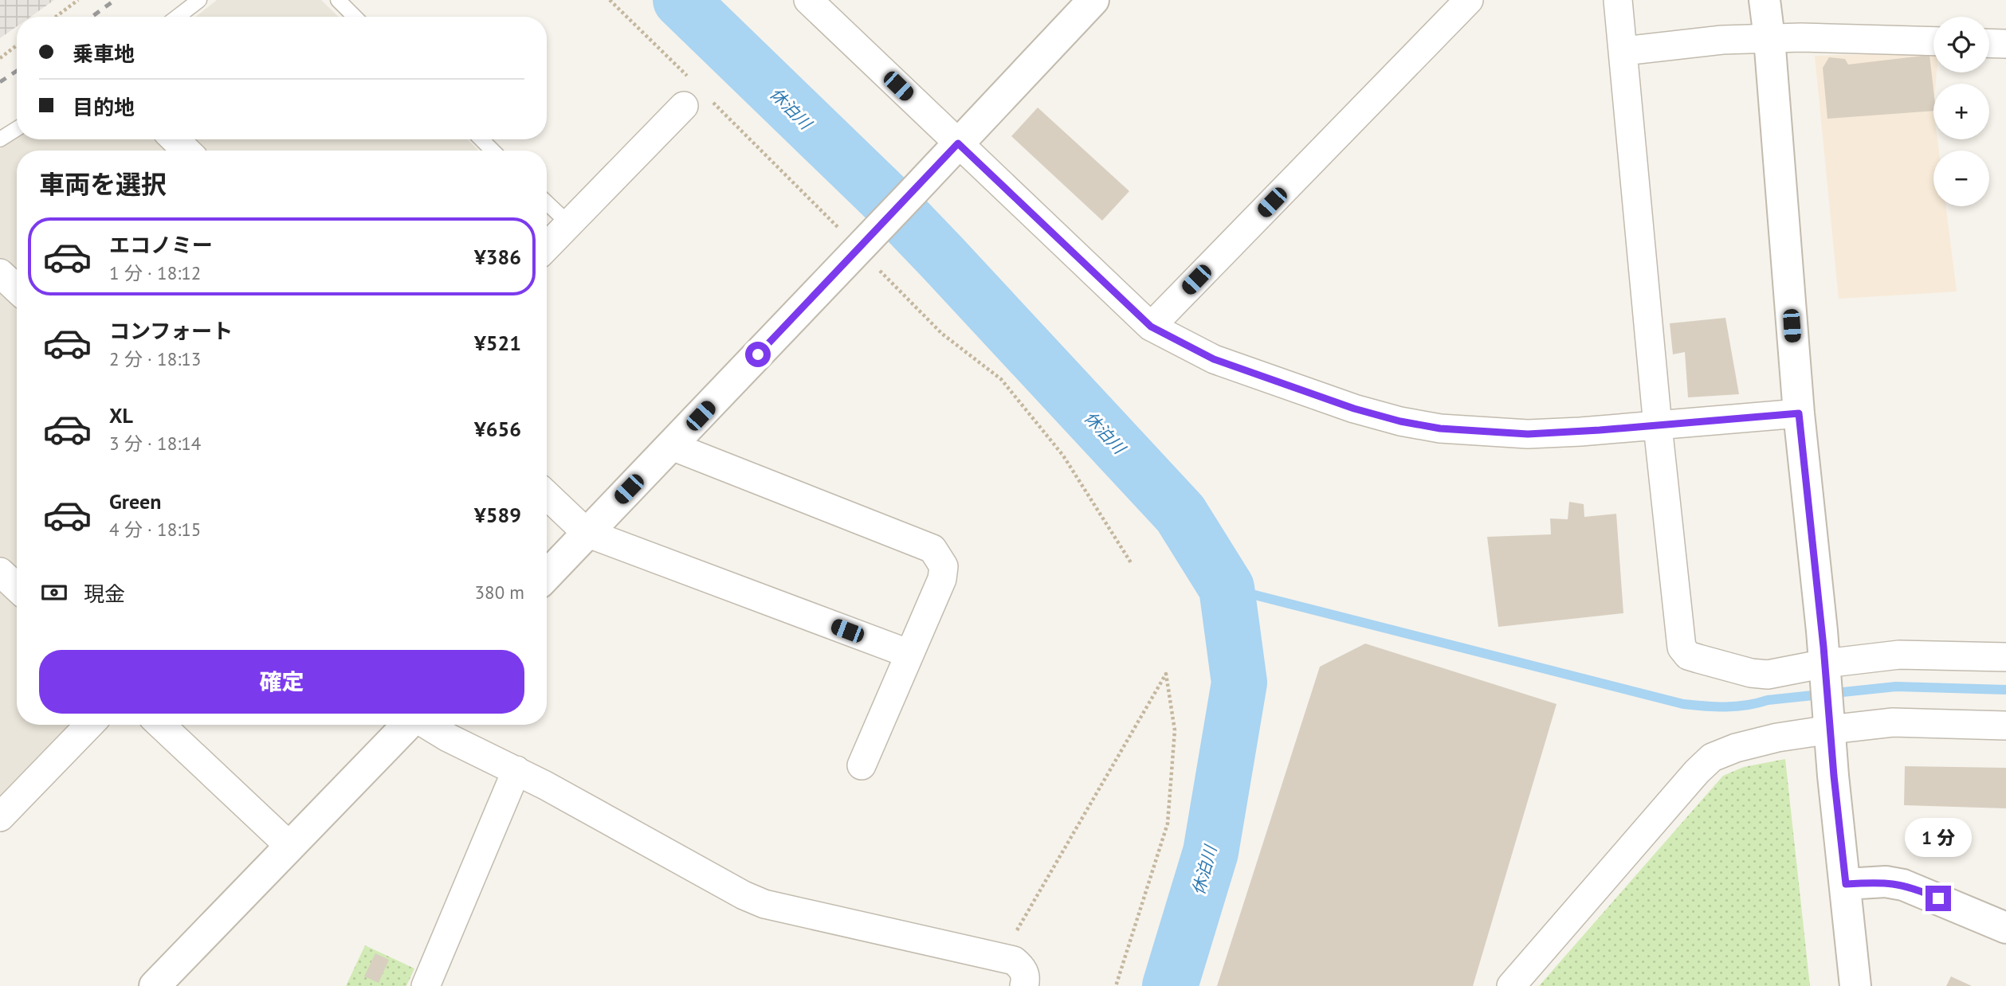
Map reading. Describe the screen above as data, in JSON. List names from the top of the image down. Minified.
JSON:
{"water":["休泊川"],"page":{"map_buttons":["+","−"],"banner":["乗車地","目的地"],"heading":"車両を選択","list":[{"name":"エコノミー","note":"1 分 · 18:12","value":"¥386"},{"name":"コンフォート","note":"2 分 · 18:13","value":"¥521"},{"name":"XL","note":"3 分 · 18:14","value":"¥656"},{"name":"Green","note":"4 分 · 18:15","value":"¥589"}],"pay":["現金","380 m"],"buttons":"確定","bubble":"1 分"}}
